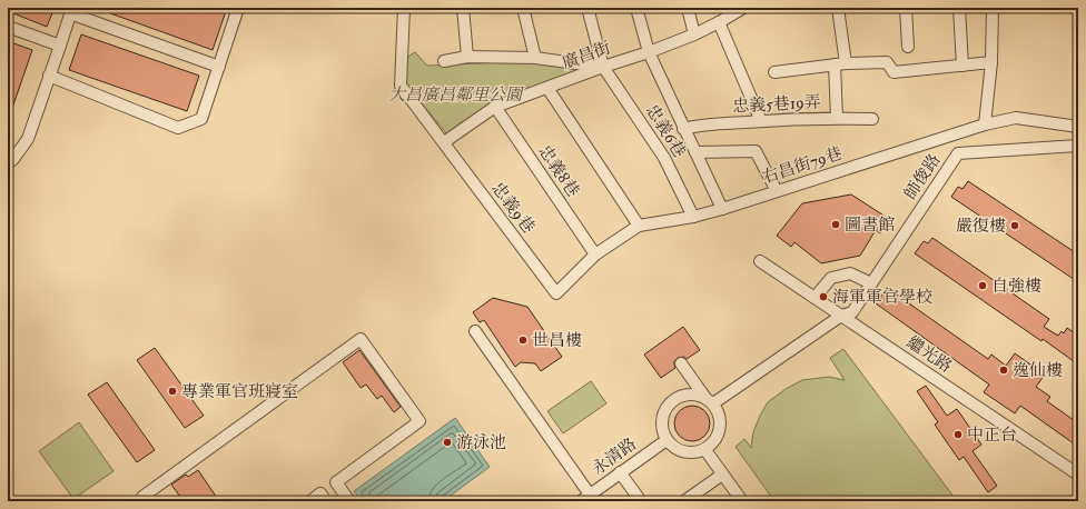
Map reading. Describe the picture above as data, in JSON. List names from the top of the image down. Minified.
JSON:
{"streets":{"street":["廣昌街","忠義5巷19弄","忠義6巷","右昌街79巷","忠義8巷","師俊路","忠義9巷","繼光路","永清路"]},"crossings":[["廣昌街","忠義6巷"],["廣昌街","忠義8巷"],["廣昌街","忠義9巷"],["忠義6巷","右昌街79巷"],["右昌街79巷","忠義8巷"],["右昌街79巷","忠義9巷"],["師俊路","繼光路"],["師俊路","永清路"]],"parks":["大昌廣昌鄰里公園"],"places":["圖書館","嚴復樓","自強樓","海軍軍官學校","世昌樓","逸仙樓","專業軍官班寢室","中正台","游泳池"]}
